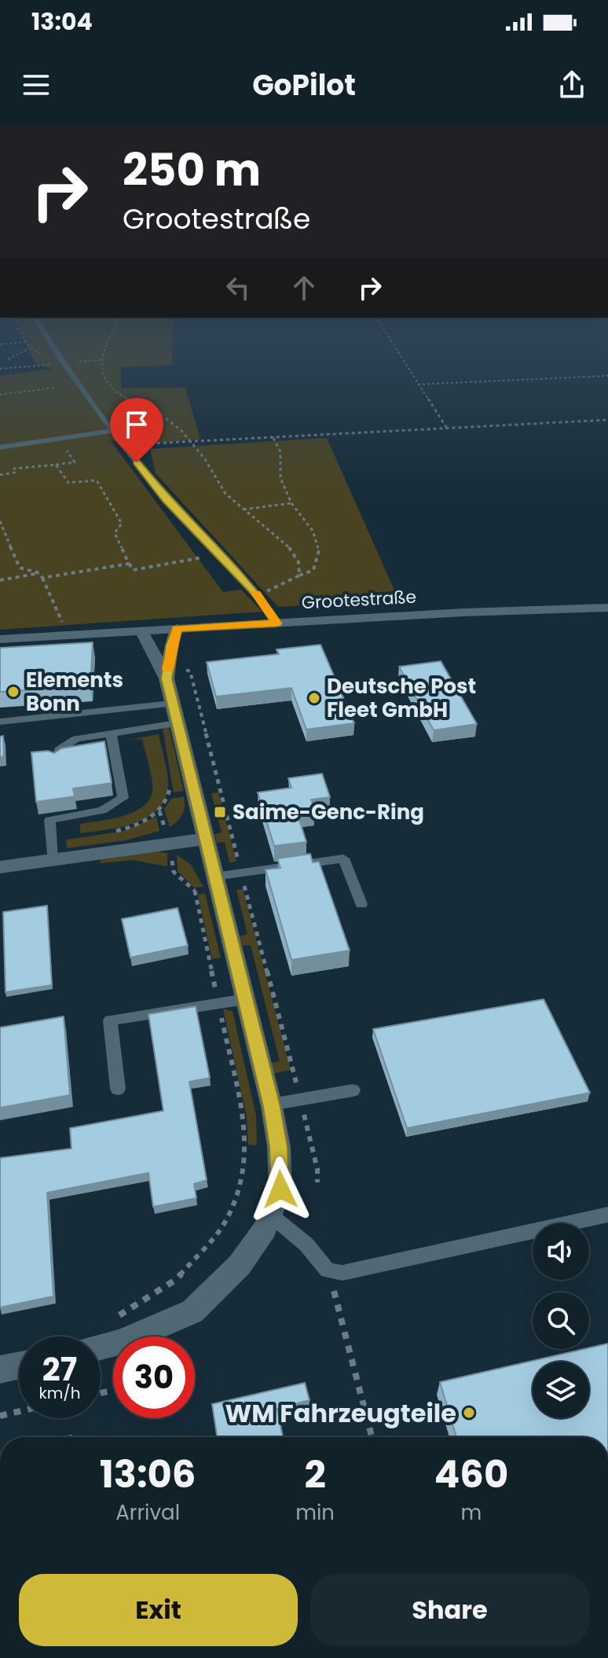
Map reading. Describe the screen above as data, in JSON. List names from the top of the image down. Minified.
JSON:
{"streets":{"street":["Grootestraße"]},"places":{"other":["Elements Bonn","Deutsche Post Fleet GmbH","WM Fahrzeugteile"],"transit":["Saime-Genc-Ring"]},"page":{"status":"13:04","header":"GoPilot","turn":["250 m","Grootestraße"],"speed":"27 km/h","limit":"30","eta":["13:06","Arrival","2","min","460","m"],"buttons":["Exit","Share"]}}
